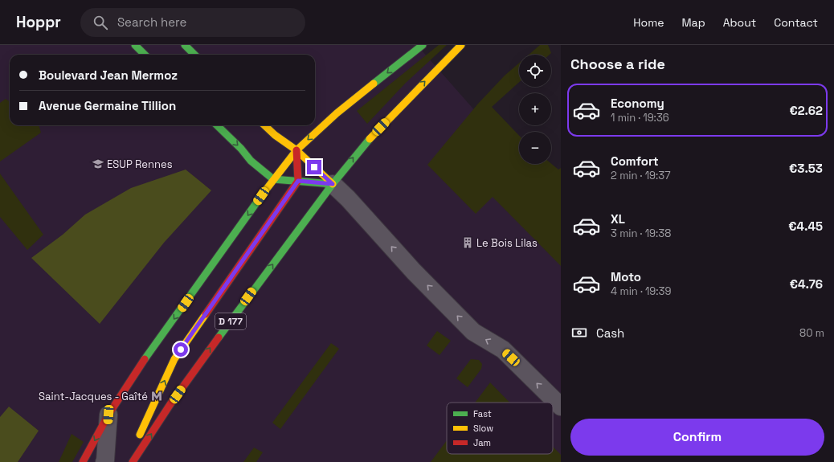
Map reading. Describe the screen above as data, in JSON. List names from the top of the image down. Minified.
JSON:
{"streets":{"main road":["D 177"]},"places":{"school or university":["ESUP Rennes"],"building":["Le Bois Lilas"],"metro station":["Saint-Jacques - Gaîté"]},"legend":["Fast","Slow","Jam"],"page":{"header":"Hoppr","search":"Search here","nav":["Home","Map","About","Contact"],"heading":"Choose a ride","map_buttons":["+","−"],"banner":["Boulevard Jean Mermoz","Avenue Germaine Tillion"],"list":[{"name":"Economy","note":"1 min · 19:36","value":"€2.62"},{"name":"Comfort","note":"2 min · 19:37","value":"€3.53"},{"name":"XL","note":"3 min · 19:38","value":"€4.45"},{"name":"Moto","note":"4 min · 19:39","value":"€4.76"}],"pay":["Cash","80 m"],"buttons":"Confirm"}}
